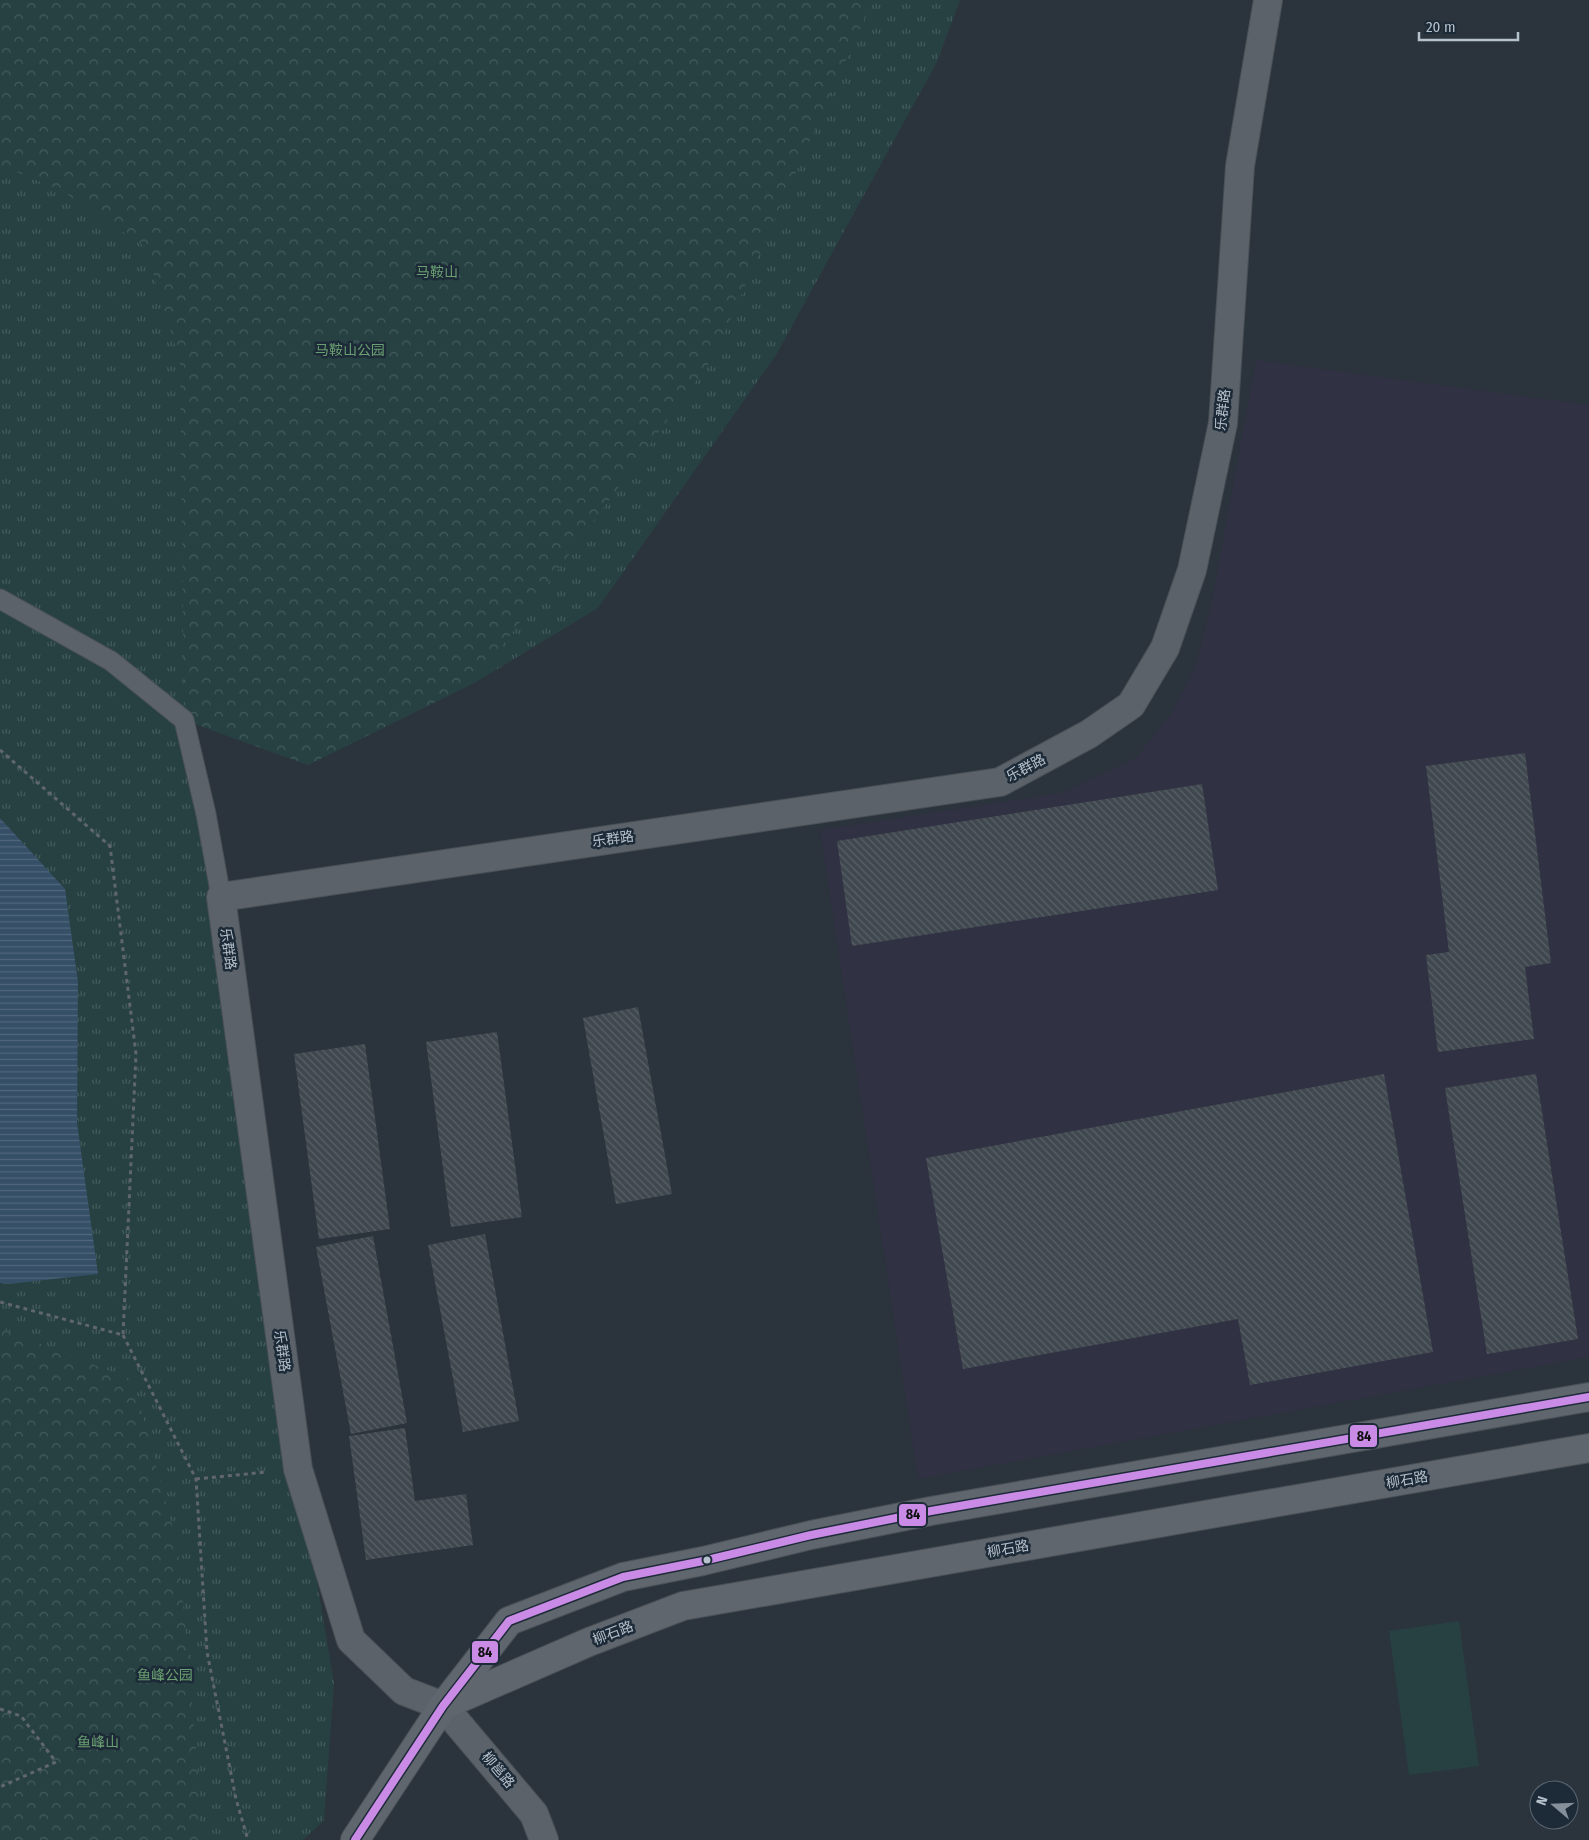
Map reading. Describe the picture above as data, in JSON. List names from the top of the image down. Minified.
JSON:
{"streets":{"main road":["柳石路"],"street":["乐群路","柳邕路"]},"crossings":[["乐群路","柳石路"],["乐群路","柳邕路"],["柳石路","柳邕路"]],"parks":["马鞍山","马鞍山公园","鱼峰公园","鱼峰山"],"lines":["transit line 84"],"scale_bar":"20 m","north":"left"}
